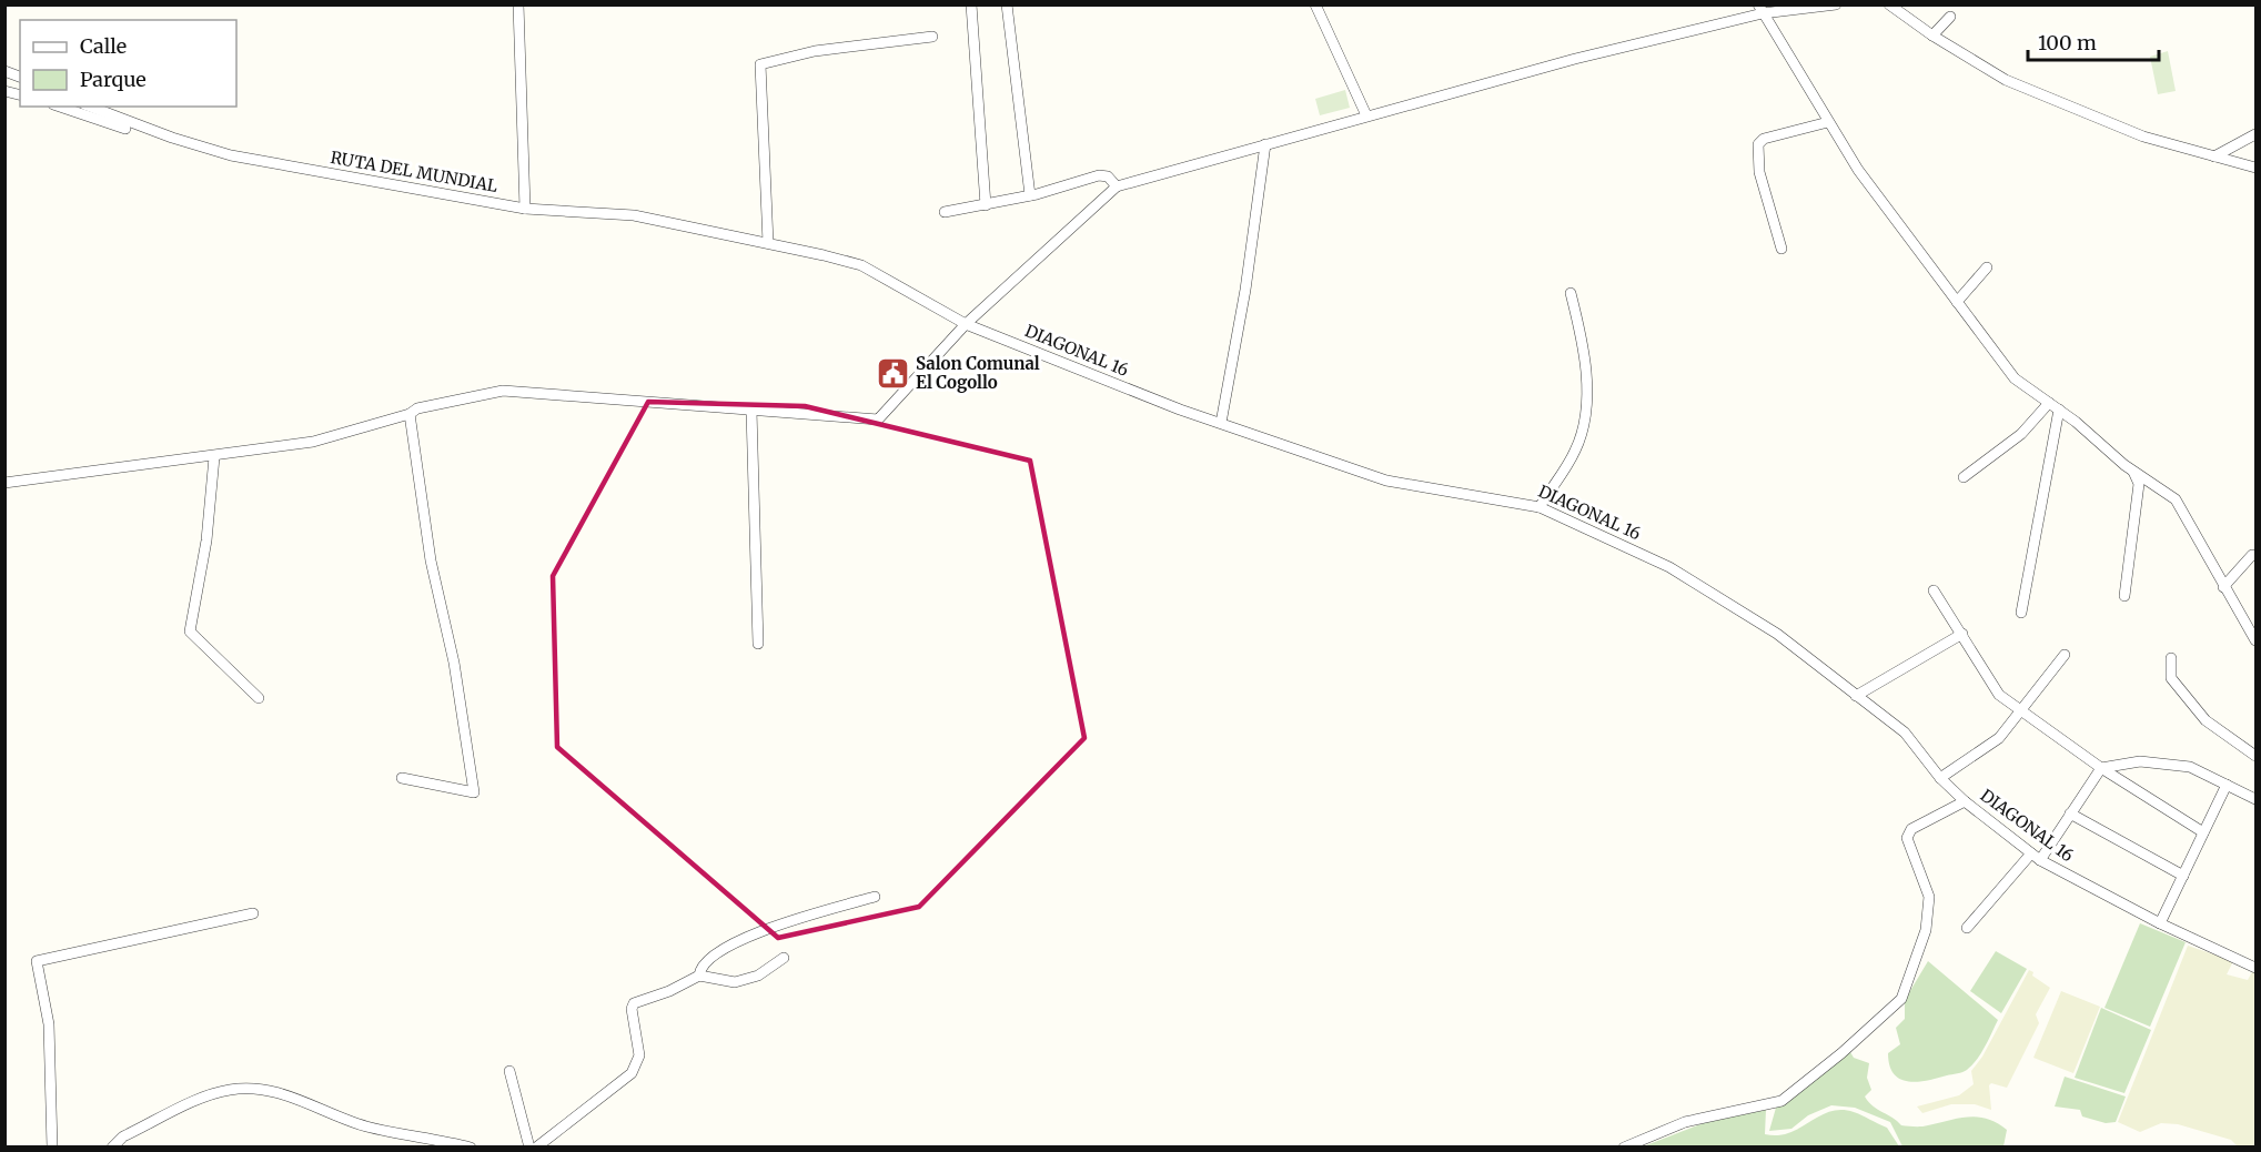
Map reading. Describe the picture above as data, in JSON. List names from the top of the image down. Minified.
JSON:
{"streets":{"street":["RUTA DEL MUNDIAL","DIAGONAL 16"]},"crossings":[["RUTA DEL MUNDIAL","DIAGONAL 16"]],"places":{"public building":["Salon Comunal El Cogollo"]},"legend":["Calle","Parque"],"scale_bar":"100 m"}
